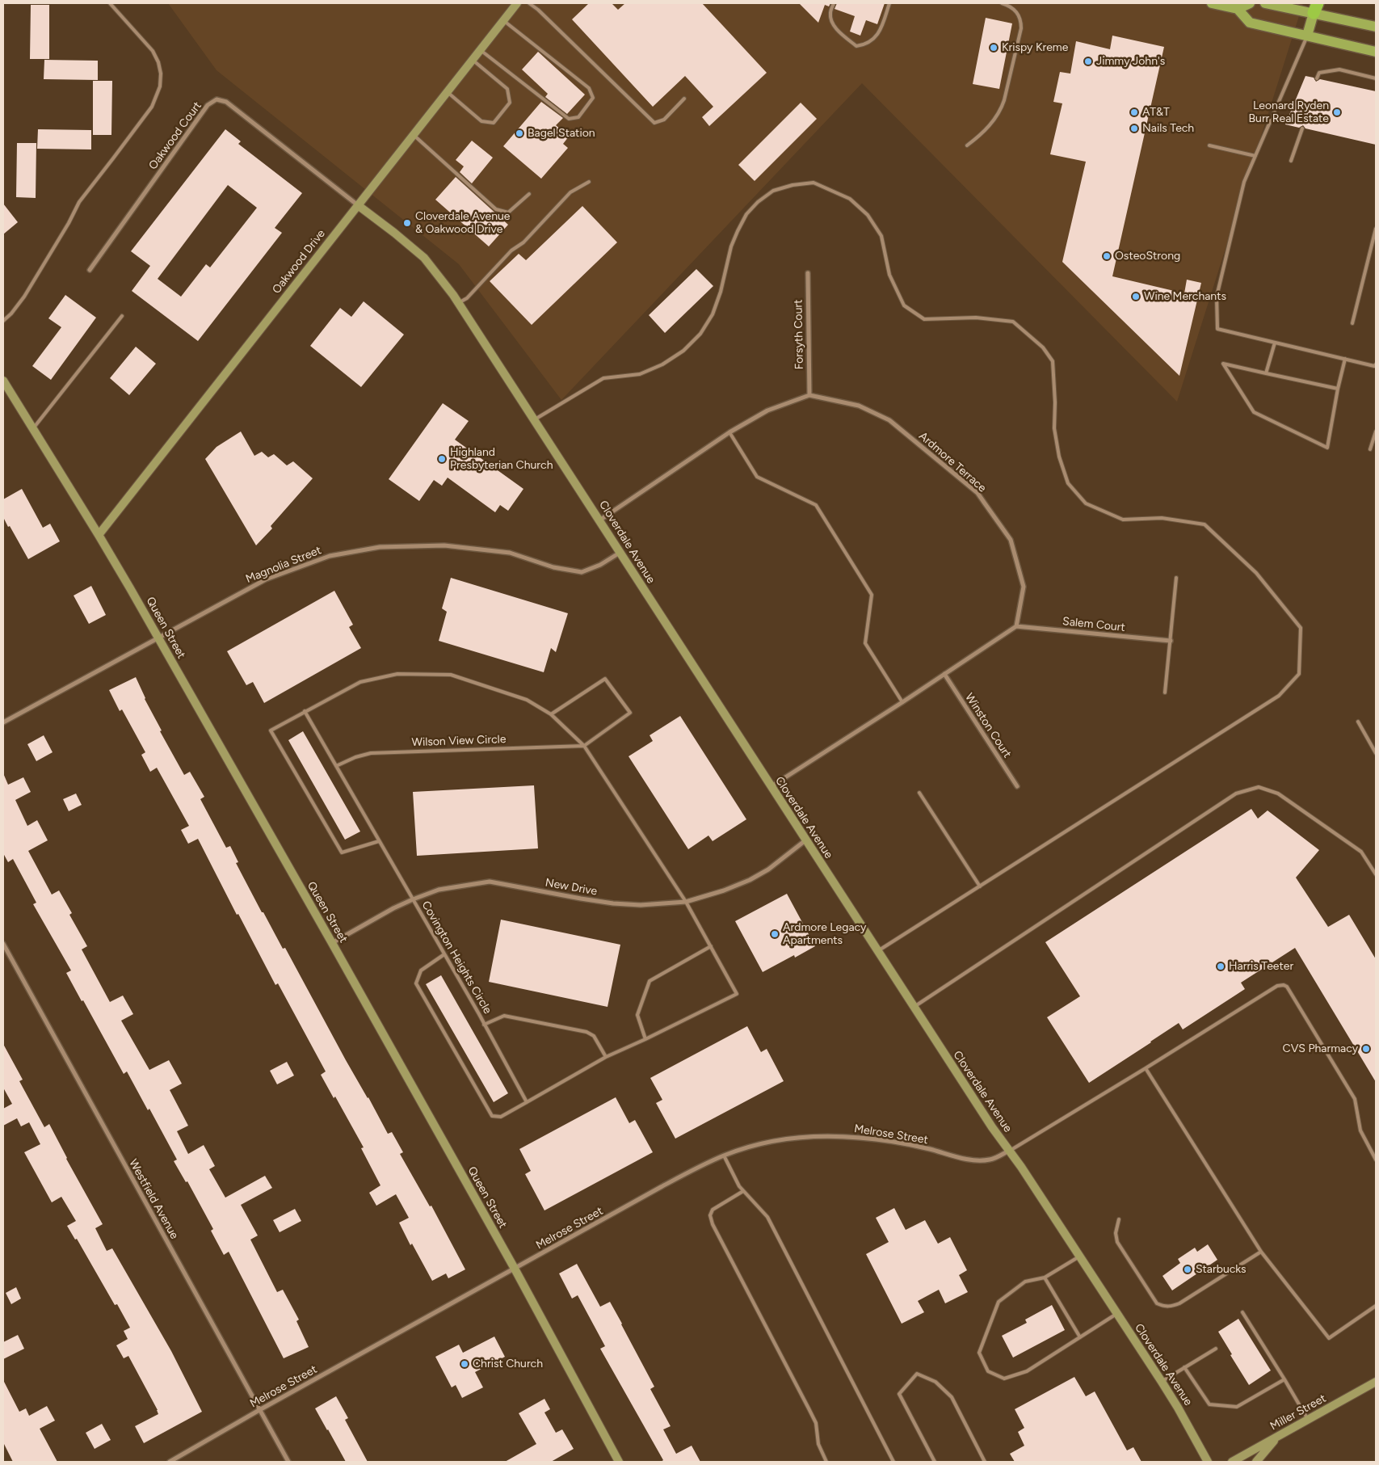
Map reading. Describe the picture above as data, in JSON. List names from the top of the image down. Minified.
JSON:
{"streets":{"street":["Oakwood Court","Oakwood Drive","Forsyth Court","Ardmore Terrace","Cloverdale Avenue","Magnolia Street","Salem Court","Queen Street","Winston Court","New Drive","Melrose Street","Westfield Avenue","Miller Street"],"lane":["Wilson View Circle","Covington Heights Circle"]},"crossings":[["Oakwood Court","Oakwood Drive"],["Oakwood Court","Cloverdale Avenue"],["Oakwood Drive","Cloverdale Avenue"],["Oakwood Drive","Queen Street"],["Forsyth Court","Ardmore Terrace"],["Ardmore Terrace","Salem Court"],["Cloverdale Avenue","Magnolia Street"],["Cloverdale Avenue","New Drive"],["Cloverdale Avenue","Melrose Street"],["Magnolia Street","Queen Street"],["Queen Street","New Drive"],["Queen Street","Melrose Street"],["New Drive","Covington Heights Circle"],["Melrose Street","Westfield Avenue"]],"places":["Krispy Kreme","Jimmy John's","AT&T","Leonard Ryden Burr Real Estate","Nails Tech","Bagel Station","Cloverdale Avenue & Oakwood Drive","OsteoStrong","Wine Merchants","Highland Presbyterian Church","Ardmore Legacy Apartments","Harris Teeter","CVS Pharmacy","Starbucks","Christ Church"]}
